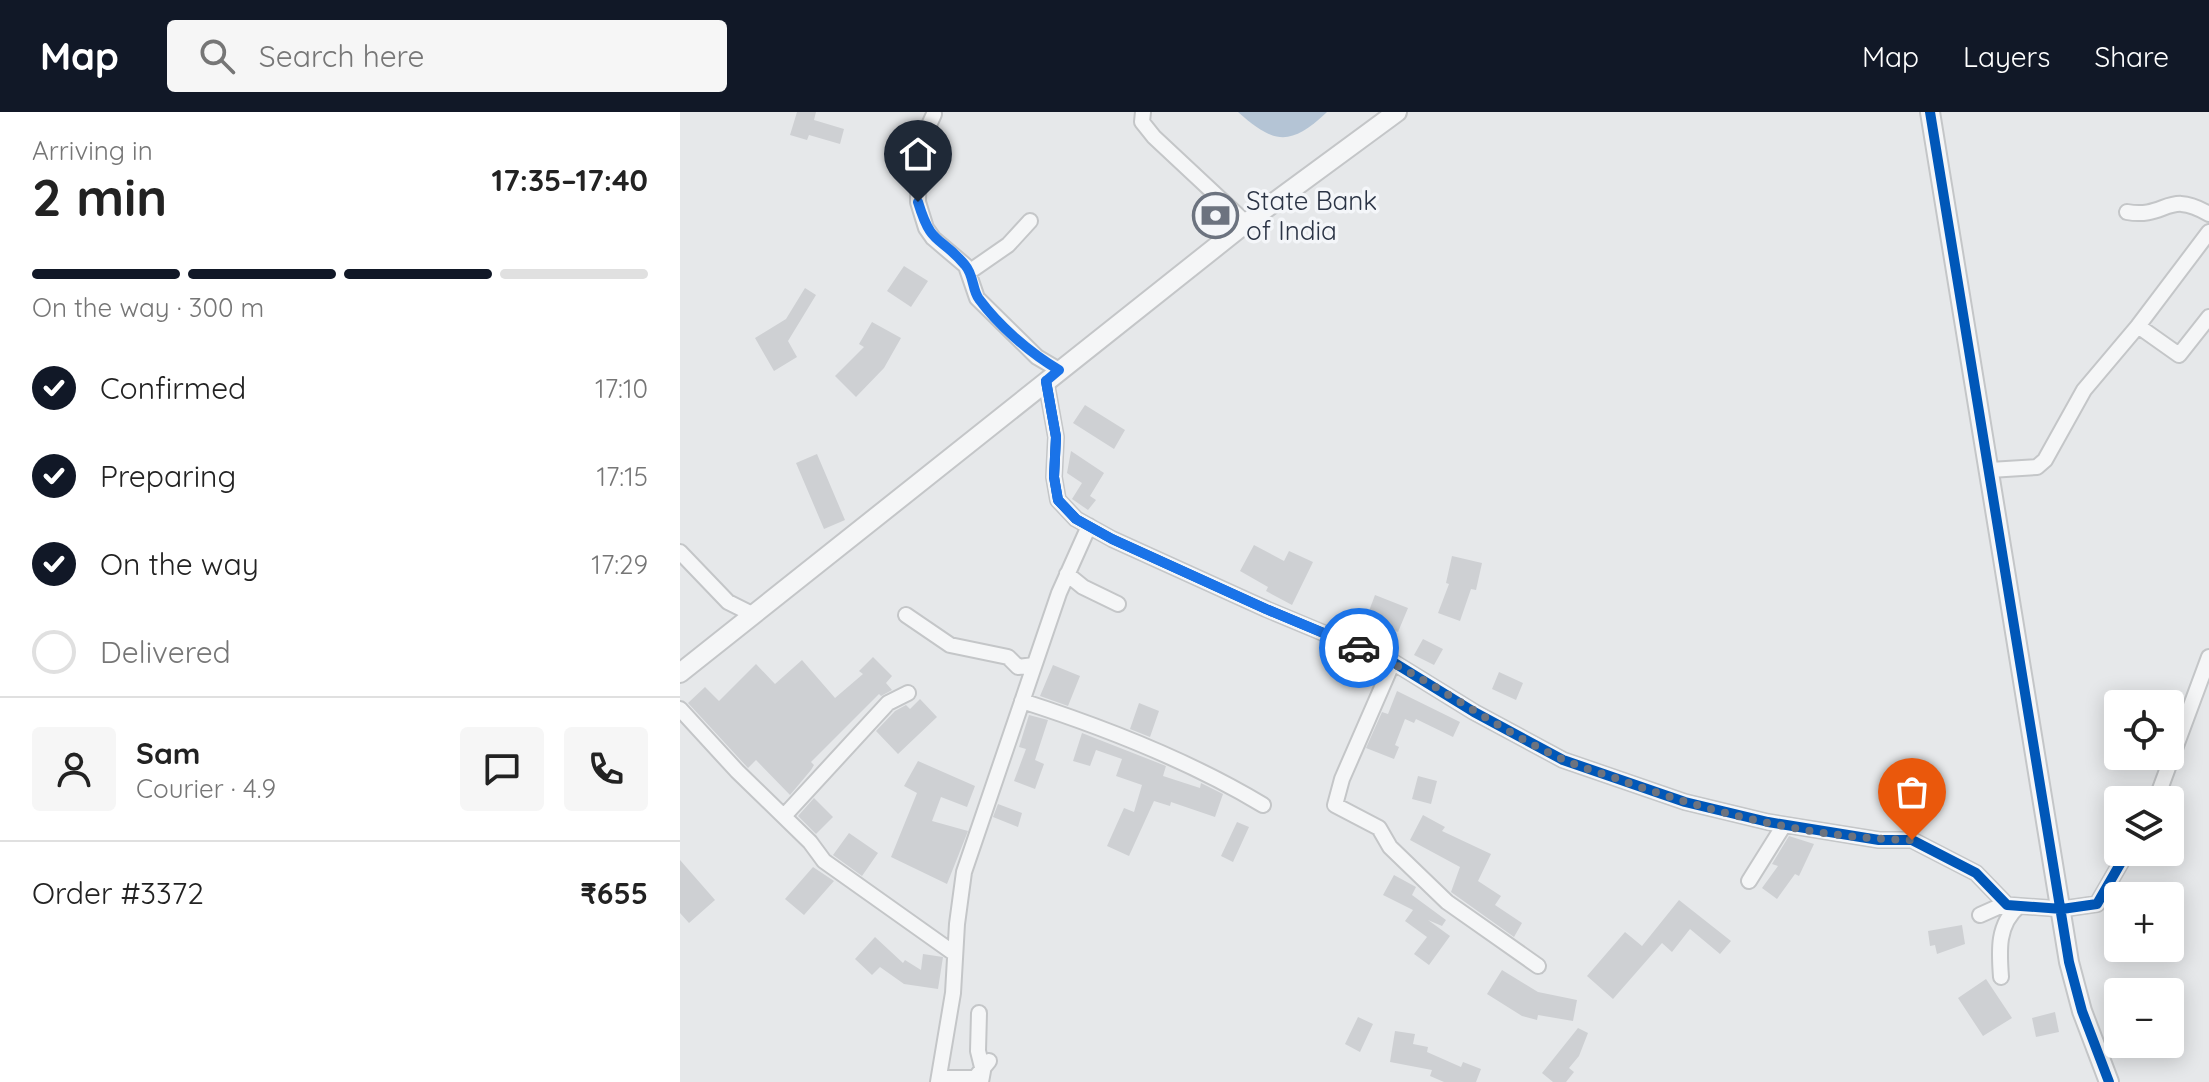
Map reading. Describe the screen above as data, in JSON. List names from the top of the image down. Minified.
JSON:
{"places":{"bank":["State Bank of India"]},"page":{"header":"Map","search":"Search here","nav":["Map","Layers","Share"],"heading":["2 min","Arriving in","17:35–17:40"],"panel":["Sam","Courier · 4.9","Order #3372","₹655"],"bar":"On the way · 300 m","list":[["Confirmed","17:10"],["Preparing","17:15"],["On the way","17:29"],"Delivered"],"map_buttons":["+","−"]}}
